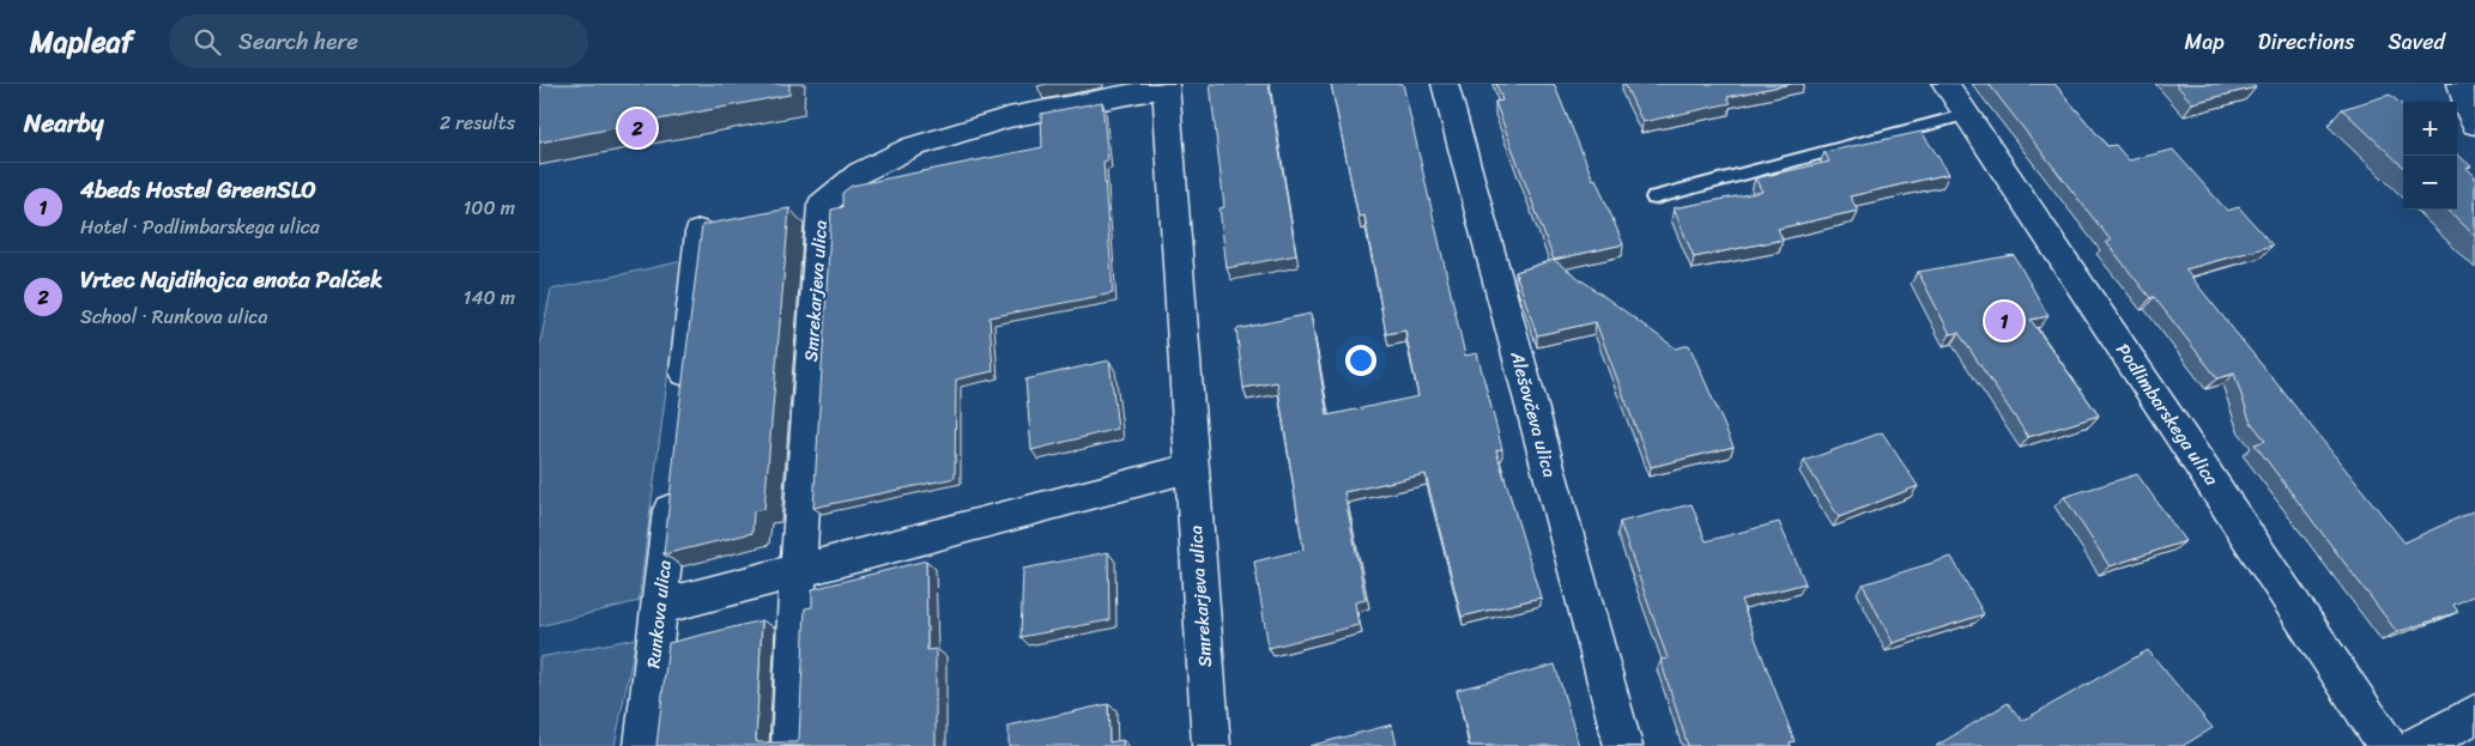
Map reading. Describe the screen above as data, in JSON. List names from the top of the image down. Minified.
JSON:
{"streets":{"street":["Smrekarjeva ulica","Alešovčeva ulica","Podlimbarskega ulica","Runkova ulica"]},"page":{"header":"Mapleaf","search":"Search here","nav":["Map","Directions","Saved"],"heading":["Nearby","2 results"],"map_buttons":["+","−"],"pins":["2","1"],"list":[{"mark":"1","name":"4beds Hostel GreenSLO","note":"Hotel · Podlimbarskega ulica","value":"100 m"},{"mark":"2","name":"Vrtec Najdihojca enota Palček","note":"School · Runkova ulica","value":"140 m"}]}}
